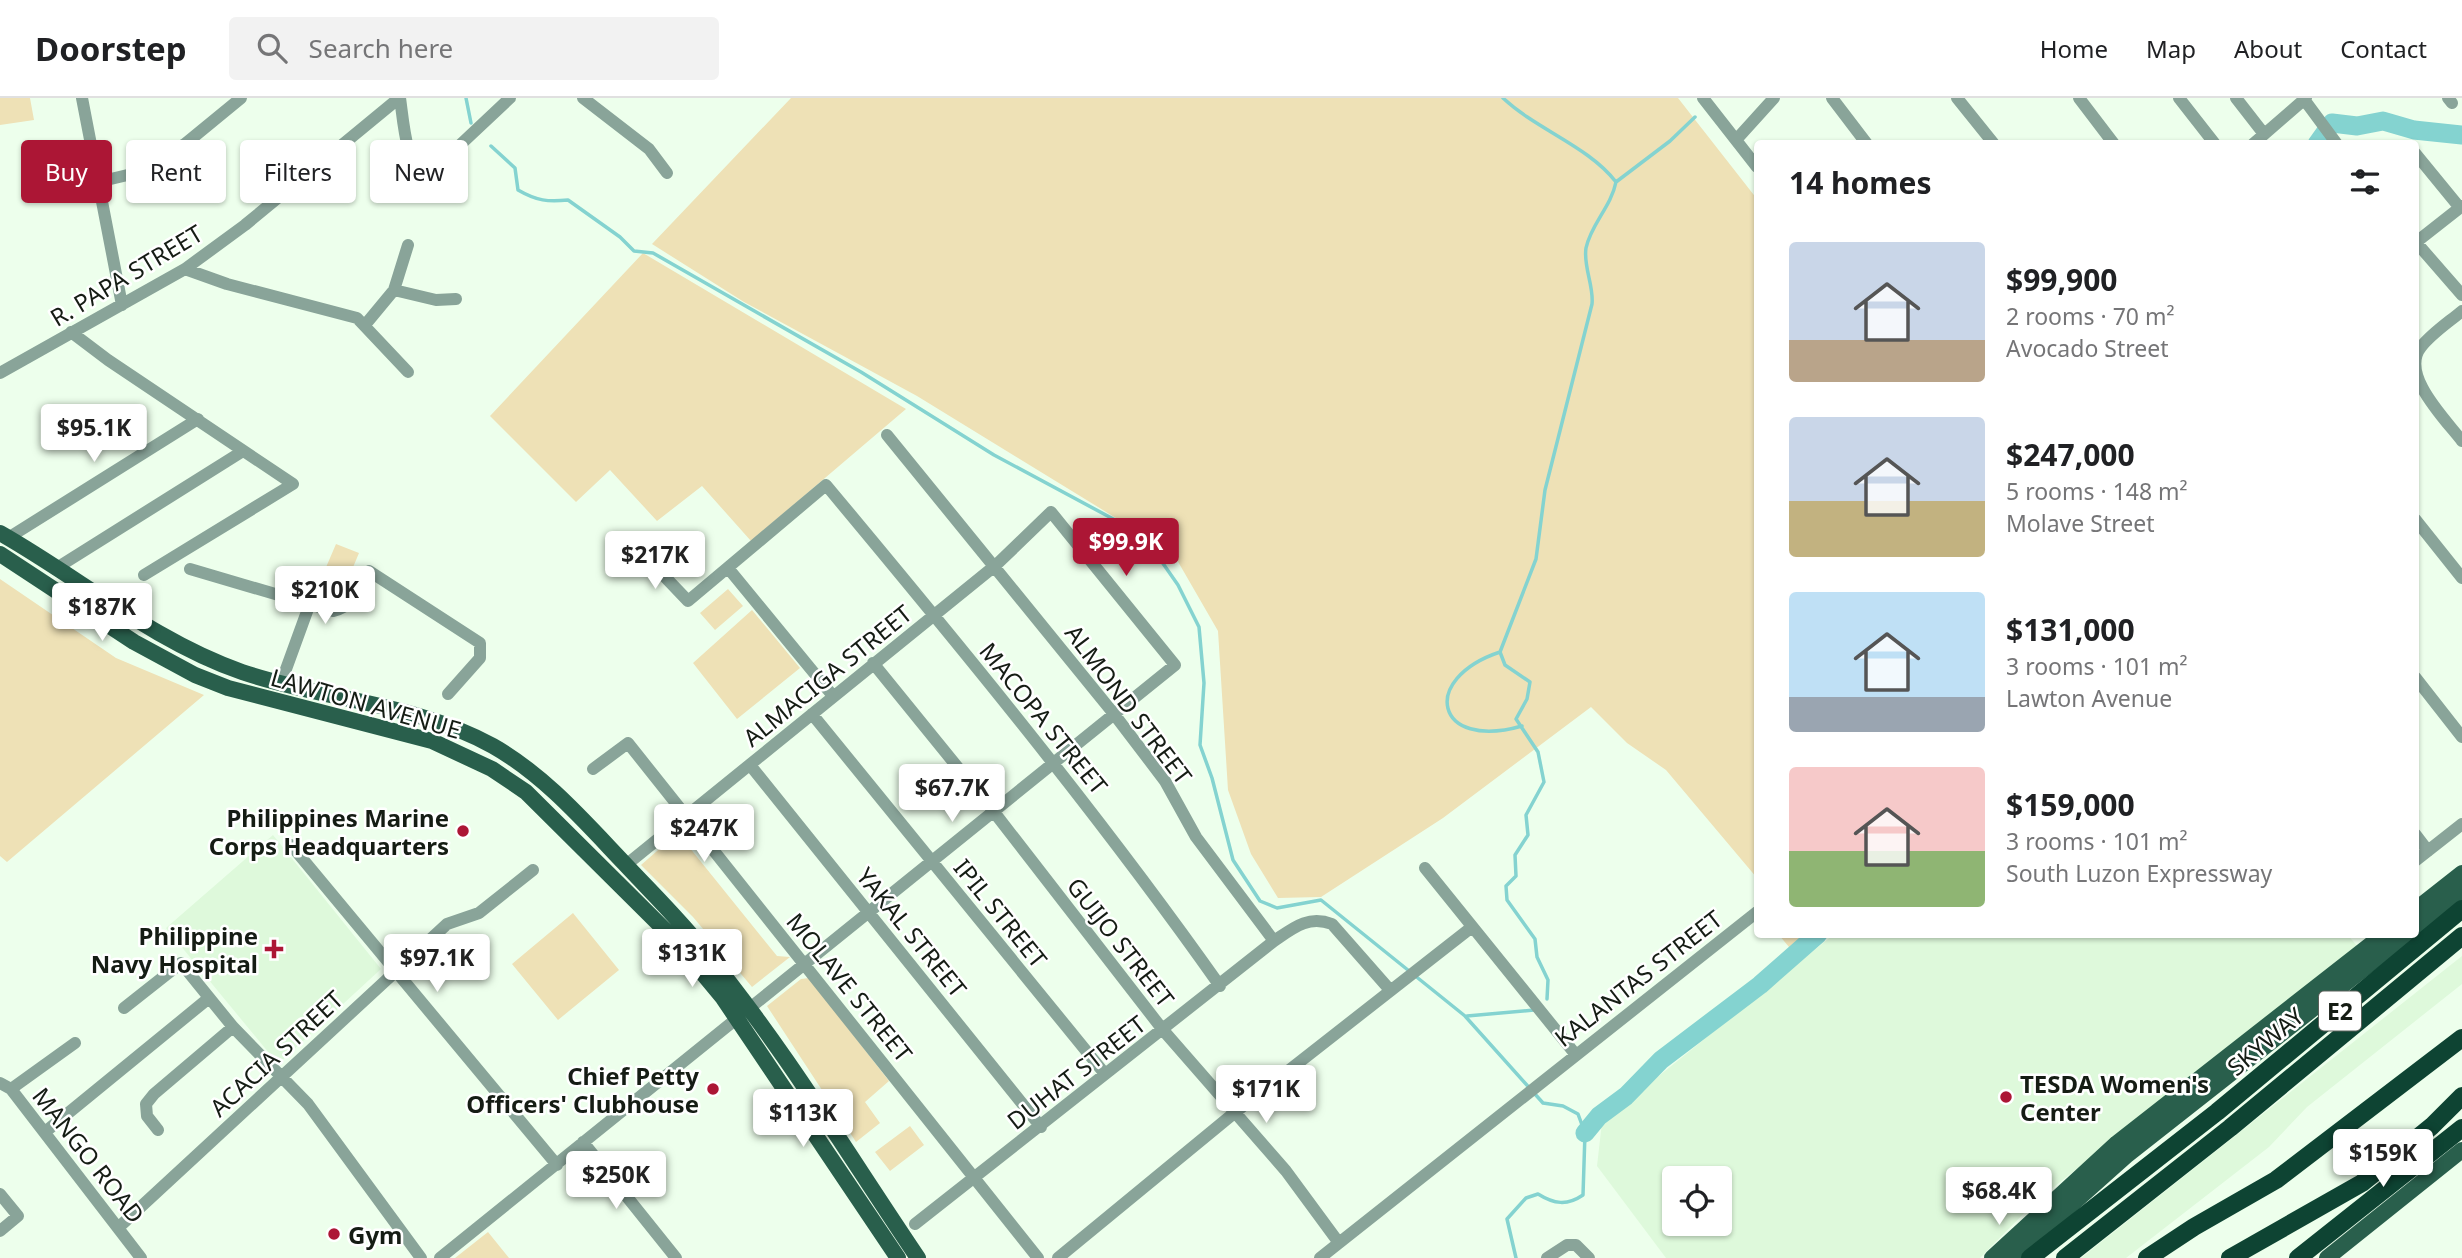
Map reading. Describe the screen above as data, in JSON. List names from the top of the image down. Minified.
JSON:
{"streets":{"highway":["E2","SKYWAY"],"main road":["LAWTON AVENUE"],"street":["R. PAPA STREET","ALMACIGA STREET","ALMOND STREET","MACOPA STREET","IPIL STREET","YAKAL STREET","GUIJO STREET","KALANTAS STREET","MOLAVE STREET","ACACIA STREET","DUHAT STREET","MANGO ROAD"]},"crossings":[["ALMACIGA STREET","LAWTON AVENUE"],["ALMACIGA STREET","ALMOND STREET"],["ALMACIGA STREET","MACOPA STREET"],["ALMACIGA STREET","IPIL STREET"],["ALMACIGA STREET","YAKAL STREET"],["ALMACIGA STREET","GUIJO STREET"],["ALMACIGA STREET","MOLAVE STREET"],["ALMOND STREET","DUHAT STREET"],["MACOPA STREET","DUHAT STREET"],["IPIL STREET","DUHAT STREET"],["YAKAL STREET","DUHAT STREET"],["GUIJO STREET","KALANTAS STREET"],["GUIJO STREET","DUHAT STREET"],["MOLAVE STREET","DUHAT STREET"],["ACACIA STREET","MANGO ROAD"]],"places":{"other":["Philippines Marine Corps Headquarters","Chief Petty Officers' Clubhouse","TESDA Women's Center","Gym"],"health":["Philippine Navy Hospital"]},"page":{"header":"Doorstep","search":"Search here","nav":["Home","Map","About","Contact"],"chip":["Buy","Rent","Filters","New"],"heading":"14 homes","list":[{"name":"$99,900","note":"2 rooms · 70 m² · Avocado Street"},{"name":"$247,000","note":"5 rooms · 148 m² · Molave Street"},{"name":"$131,000","note":"3 rooms · 101 m² · Lawton Avenue"},{"name":"$159,000","note":"3 rooms · 101 m² · South Luzon Expressway"}],"price":["$95.1K","$99.9K","$217K","$210K","$187K","$67.7K","$247K","$131K","$97.1K","$171K","$113K","$159K","$250K","$68.4K"]}}
